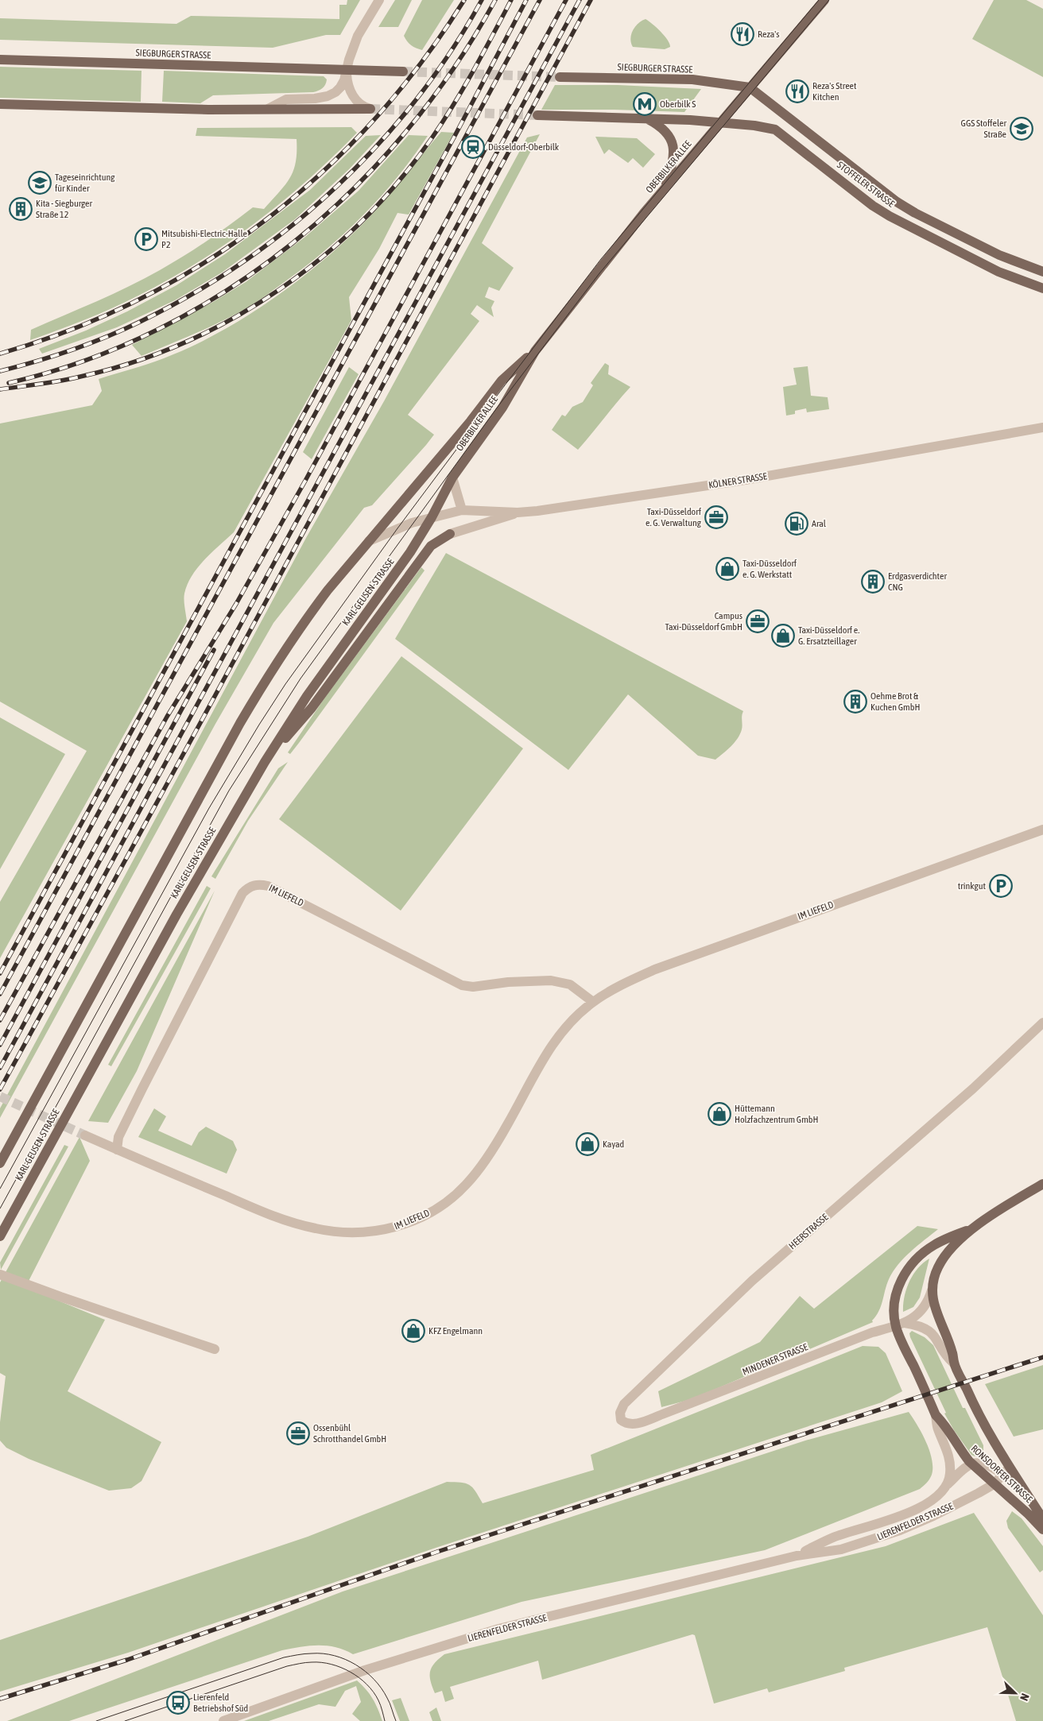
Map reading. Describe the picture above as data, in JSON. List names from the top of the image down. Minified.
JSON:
{"streets":{"main road":["SIEGBURGER STRASSE","OBERBILKER ALLEE","STOFFELER STRASSE","KARL-GEUSEN-STRASSE","MINDENER STRASSE","RONSDORFER STRASSE"],"street":["KÖLNER STRASSE","IM LIEFELD","HEERSTRASSE","LIERENFELDER STRASSE"]},"crossings":[["SIEGBURGER STRASSE","OBERBILKER ALLEE"],["SIEGBURGER STRASSE","STOFFELER STRASSE"],["OBERBILKER ALLEE","STOFFELER STRASSE"],["OBERBILKER ALLEE","KARL-GEUSEN-STRASSE"],["KÖLNER STRASSE","KARL-GEUSEN-STRASSE"],["HEERSTRASSE","MINDENER STRASSE"],["MINDENER STRASSE","RONSDORFER STRASSE"],["RONSDORFER STRASSE","LIERENFELDER STRASSE"]],"places":{"restaurant":["Reza's","Reza's Street Kitchen"],"metro station":["Oberbilk S"],"school or university":["GGS Stoffeler Straße","Tageseinrichtung für Kinder"],"station":["Düsseldorf-Oberbilk"],"building":["Kita - Siegburger Straße 12","Erdgasverdichter CNG","Oehme Brot & Kuchen GmbH"],"parking":["Mitsubishi-Electric-Halle P2","trinkgut"],"office":["Taxi-Düsseldorf e. G. Verwaltung","Campus Taxi-Düsseldorf GmbH","Ossenbühl Schrotthandel GmbH"],"fuel station":["Aral"],"shop":["Taxi-Düsseldorf e. G. Werkstatt","Taxi-Düsseldorf e. G. Ersatzteillager","Hüttemann Holzfachzentrum GmbH","Kayad","KFZ Engelmann"],"bus stop":["Lierenfeld Betriebshof Süd"]},"north":"bottom right"}
